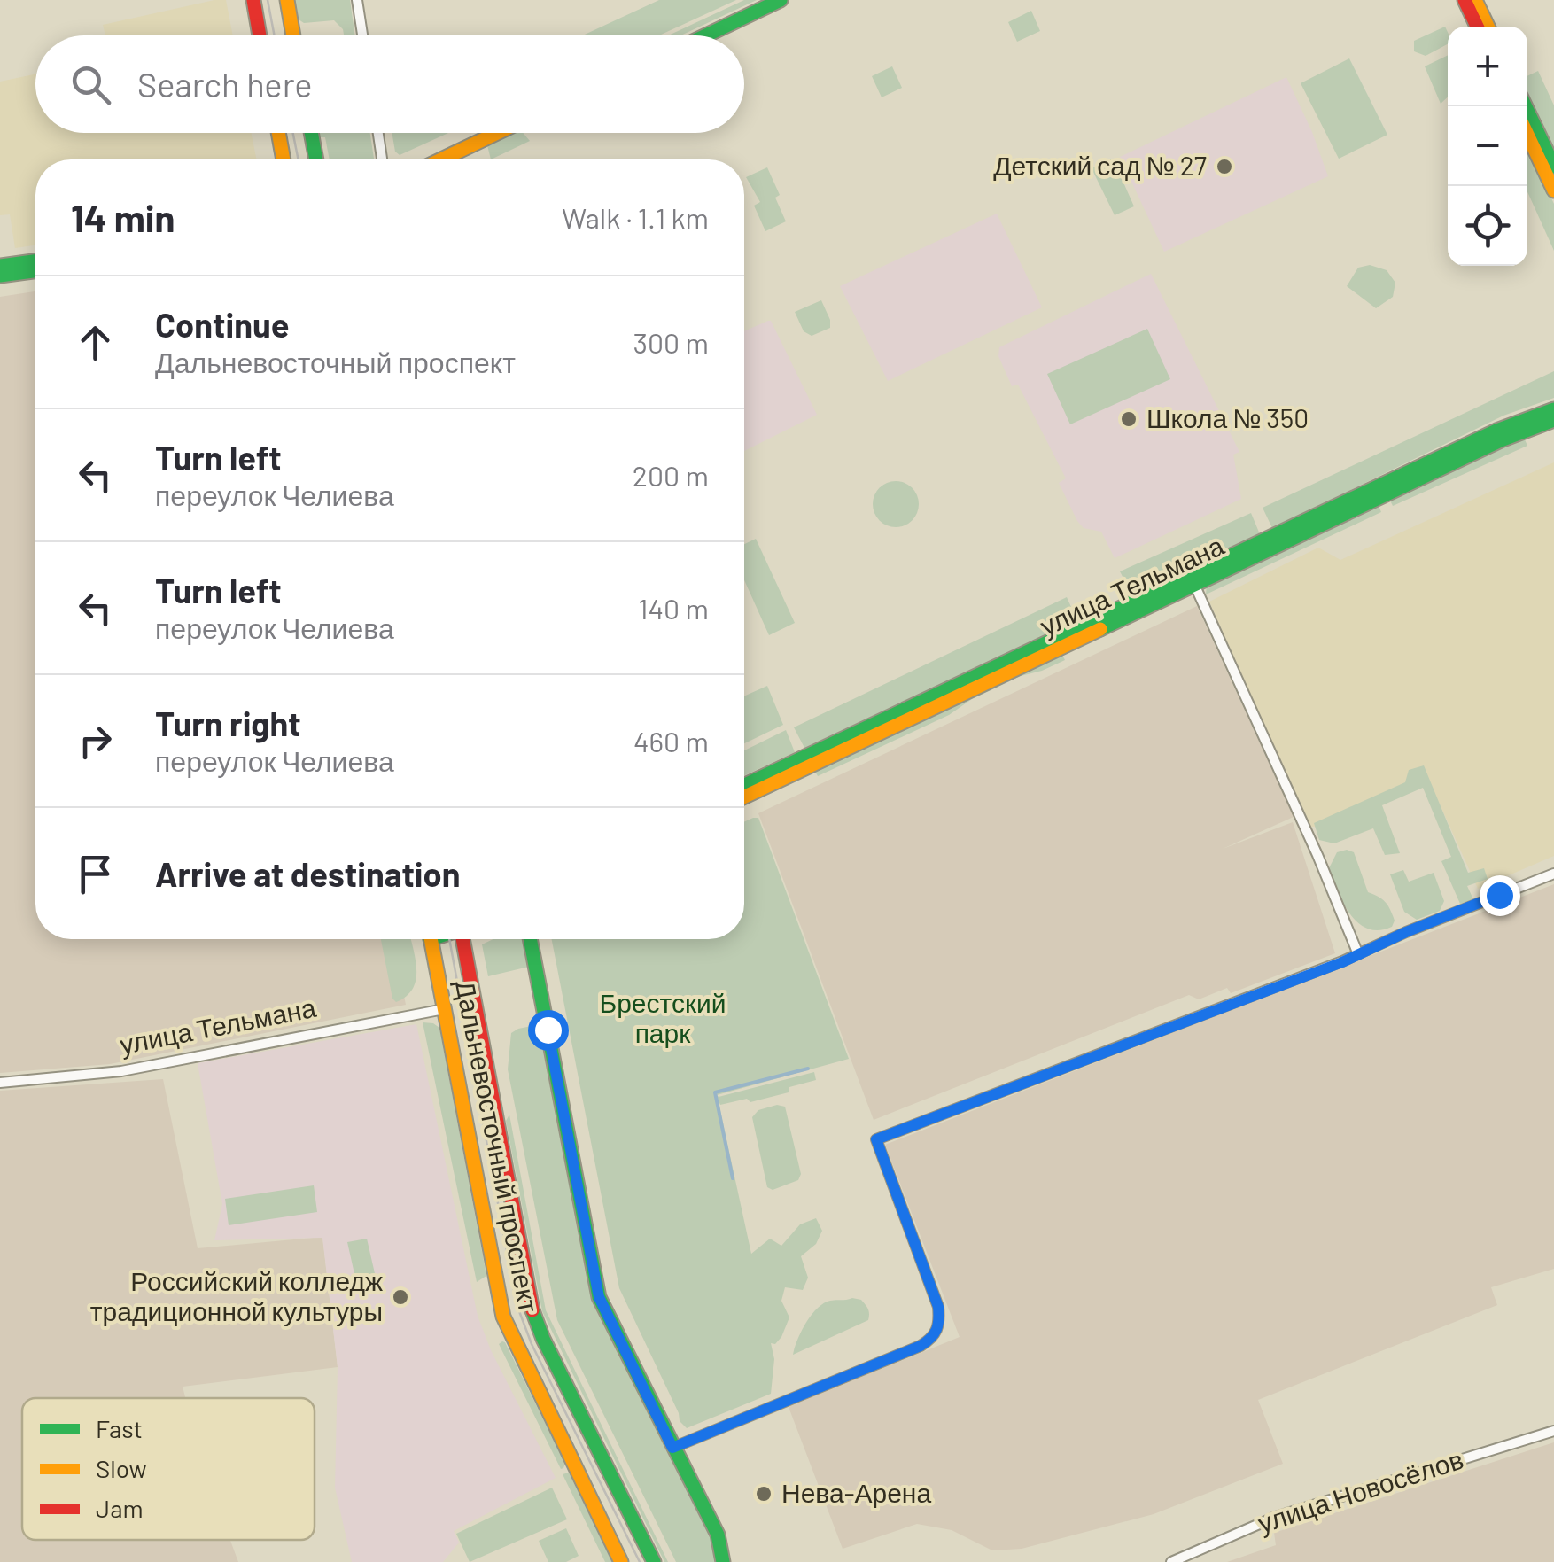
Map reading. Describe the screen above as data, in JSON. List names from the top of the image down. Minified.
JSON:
{"streets":{"street":["улица Тельмана","Дальневосточный проспект","улица Новосёлов"]},"crossings":[["улица Тельмана","Дальневосточный проспект"]],"parks":["Брестский парк"],"places":["Детский сад № 27","Школа № 350","Российский колледж традиционной культуры","Нева-Арена"],"legend":["Fast","Slow","Jam"],"page":{"map_buttons":["+","−"],"search":"Search here","heading":["14 min","Walk · 1.1 km"],"list":[["Continue","Дальневосточный проспект","300 m"],["Turn left","переулок Челиева","200 m"],["Turn left","переулок Челиева","140 m"],["Turn right","переулок Челиева","460 m"],"Arrive at destination"]}}
